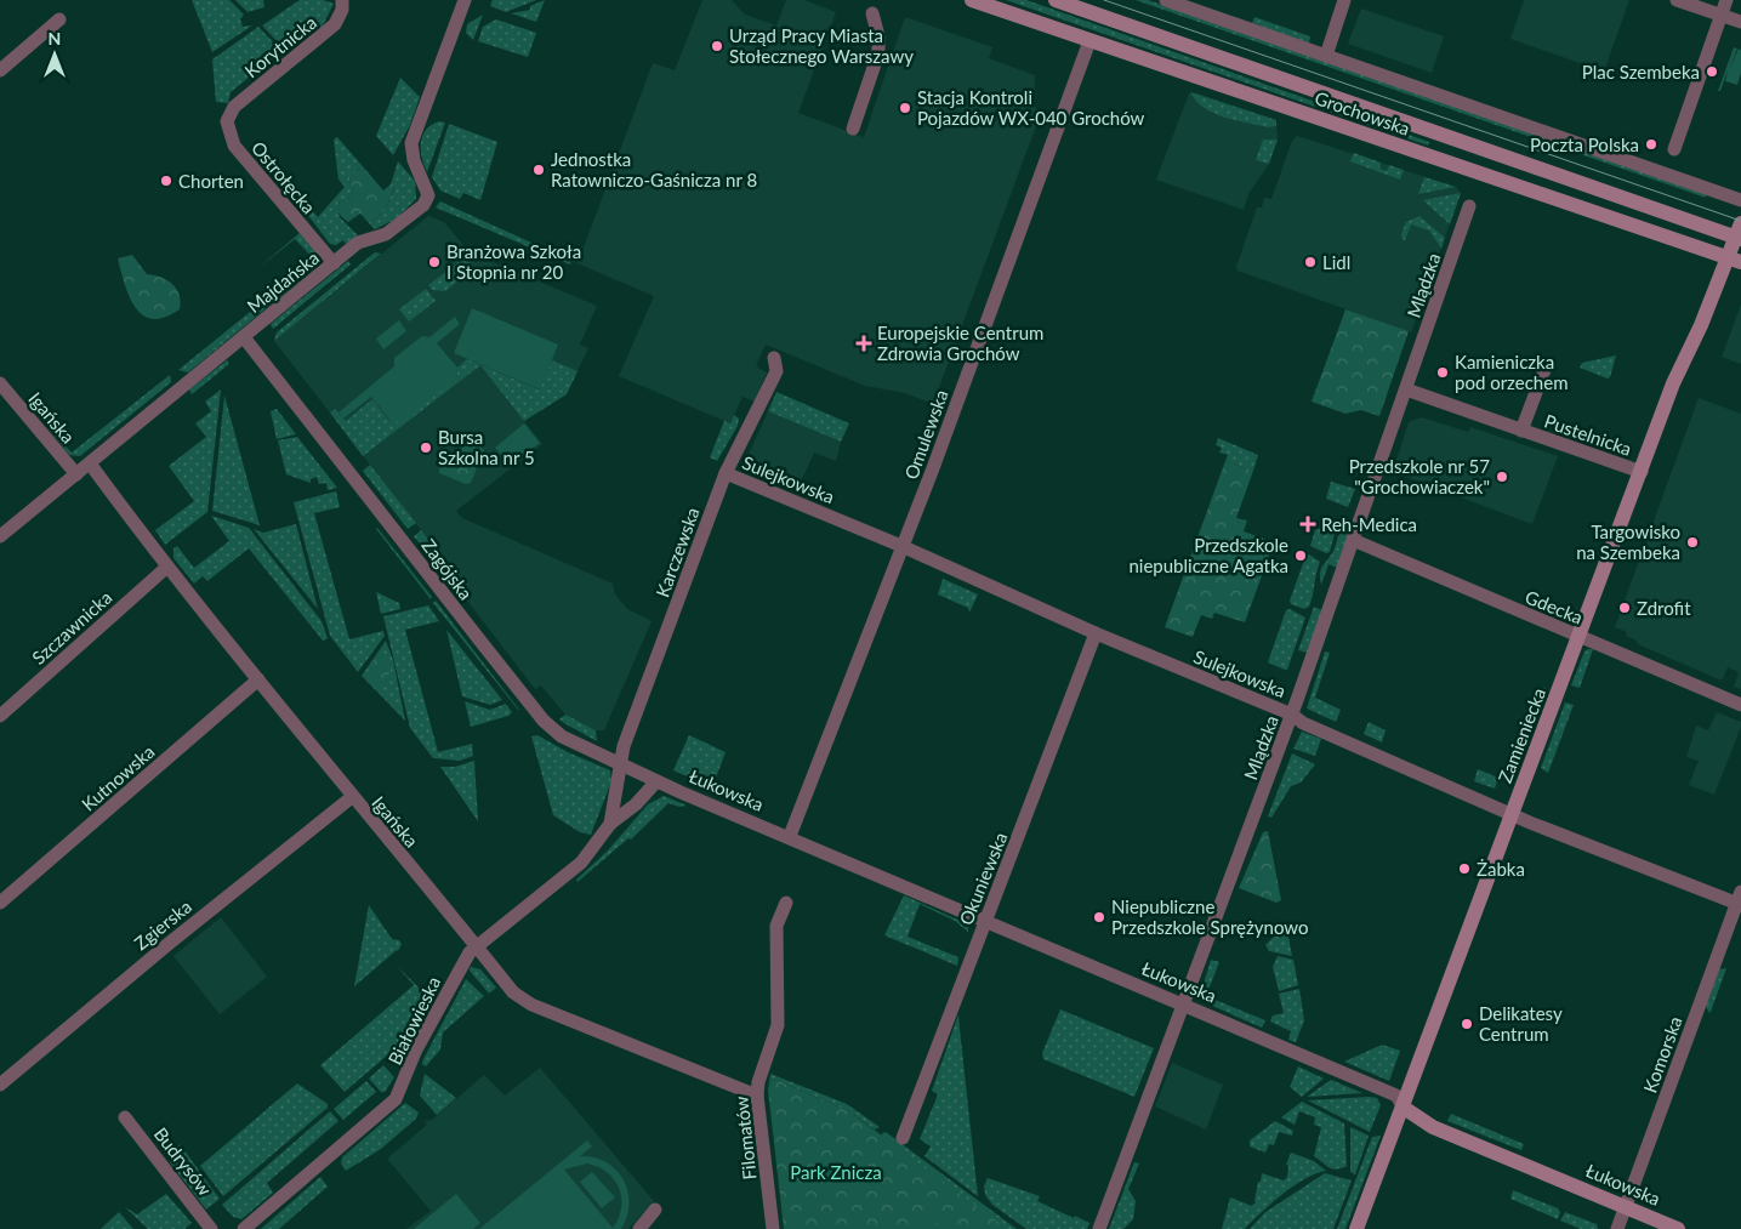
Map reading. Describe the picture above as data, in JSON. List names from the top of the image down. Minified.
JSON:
{"streets":{"main road":["Grochowska","Zamieniecka","Łukowska"],"street":["Korytnicka","Ostrołęcka","Majdańska","Mlądzka","Igańska","Omulewska","Pustelnicka","Sulejkowska","Karczewska","Zagójska","Gdecka","Szczawnicka","Kutnowska","Okuniewska","Zgierska","Białowieska","Komorska","Filomatów","Budrysów"]},"crossings":[["Korytnicka","Ostrołęcka"],["Grochowska","Omulewska"],["Grochowska","Zamieniecka"],["Ostrołęcka","Majdańska"],["Majdańska","Igańska"],["Majdańska","Zagójska"],["Mlądzka","Pustelnicka"],["Mlądzka","Sulejkowska"],["Mlądzka","Gdecka"],["Mlądzka","Łukowska"],["Igańska","Szczawnicka"],["Igańska","Kutnowska"],["Igańska","Zgierska"],["Igańska","Białowieska"],["Igańska","Filomatów"],["Omulewska","Sulejkowska"],["Omulewska","Łukowska"],["Pustelnicka","Zamieniecka"],["Sulejkowska","Karczewska"],["Sulejkowska","Zamieniecka"],["Sulejkowska","Okuniewska"],["Sulejkowska","Komorska"],["Karczewska","Zagójska"],["Karczewska","Białowieska"],["Zagójska","Łukowska"],["Zagójska","Białowieska"],["Gdecka","Zamieniecka"],["Zamieniecka","Łukowska"],["Łukowska","Okuniewska"],["Łukowska","Białowieska"],["Łukowska","Komorska"]],"parks":["Park Znicza"],"places":{"other":["Urząd Pracy Miasta Stołecznego Warszawy","Plac Szembeka","Stacja Kontroli Pojazdów WX-040 Grochów","Poczta Polska","Jednostka Ratowniczo-Gaśnicza nr 8","Chorten","Branżowa Szkoła I Stopnia nr 20","Lidl","Kamieniczka pod orzechem","Bursa Szkolna nr 5","Przedszkole nr 57 \"Grochowiaczek\"","Targowisko na Szembeka","Przedszkole niepubliczne Agatka","Zdrofit","Żabka","Niepubliczne Przedszkole Sprężynowo","Delikatesy Centrum"],"health":["Europejskie Centrum Zdrowia Grochów","Reh-Medica"]},"north":"top"}
